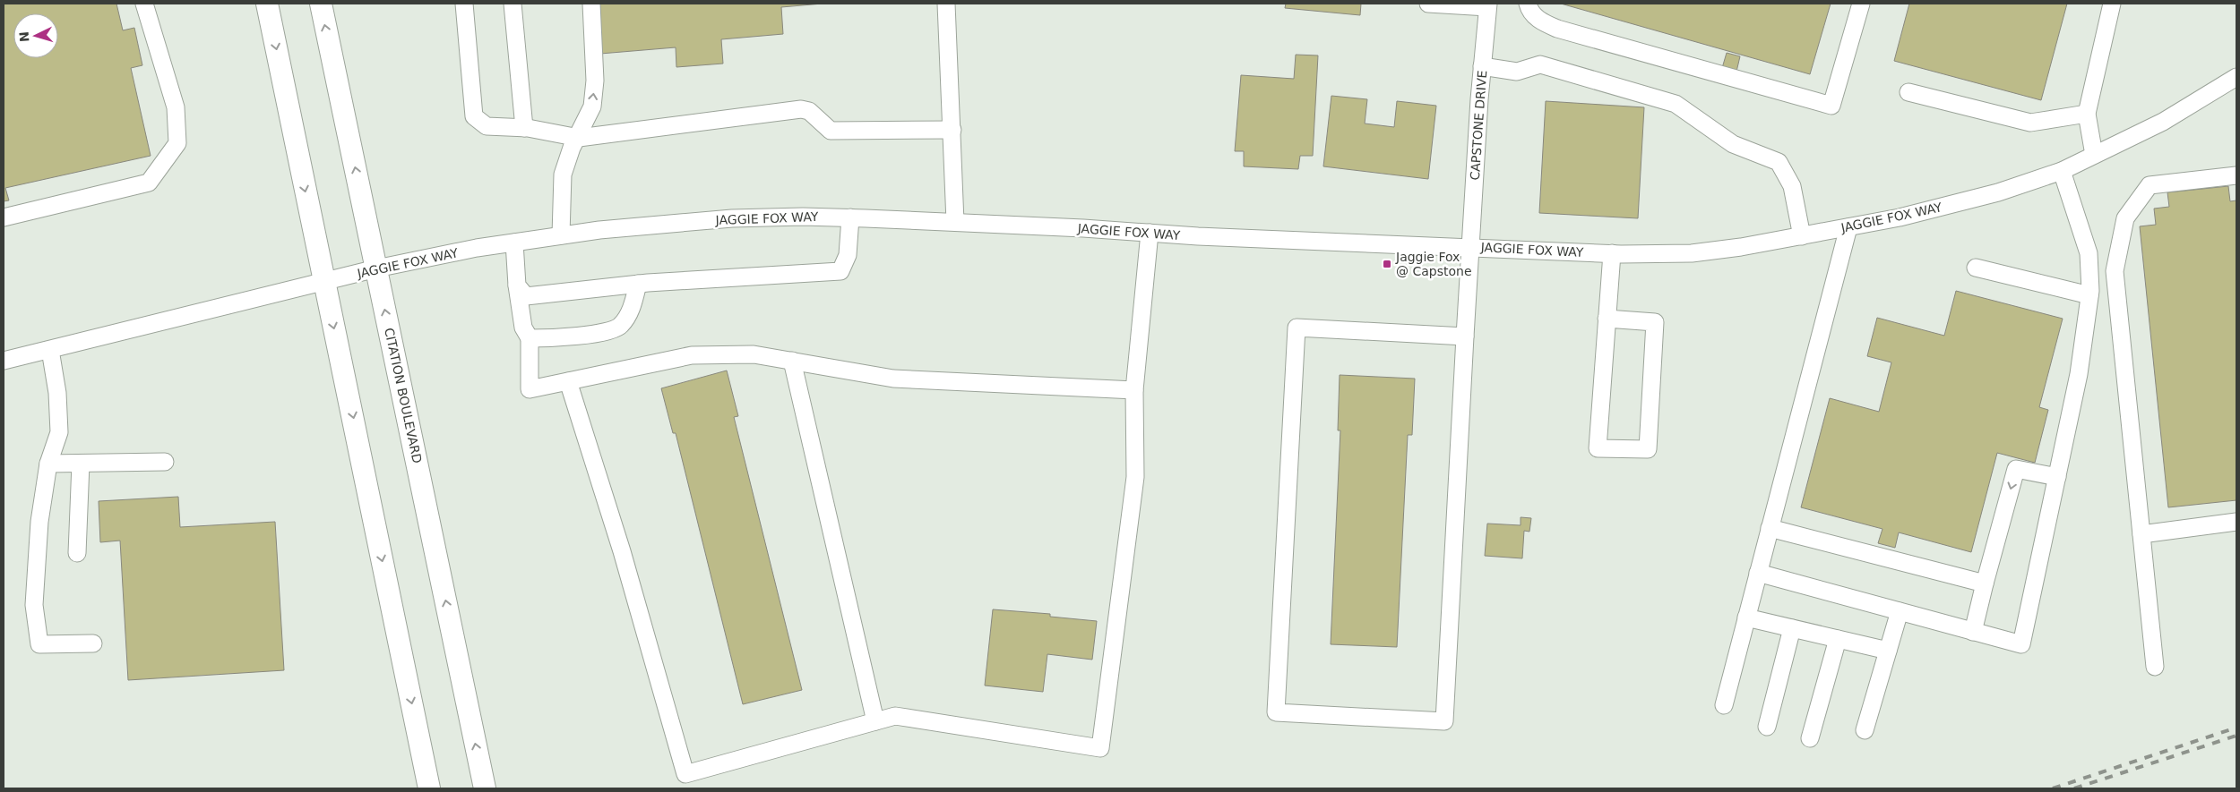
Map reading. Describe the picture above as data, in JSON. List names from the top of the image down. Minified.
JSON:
{"streets":{"main road":["CITATION BOULEVARD"],"street":["CAPSTONE DRIVE","JAGGIE FOX WAY"]},"crossings":[["CAPSTONE DRIVE","JAGGIE FOX WAY"],["JAGGIE FOX WAY","CITATION BOULEVARD"]],"places":{"transit":["Jaggie Fox @ Capstone"]},"north":"left"}
